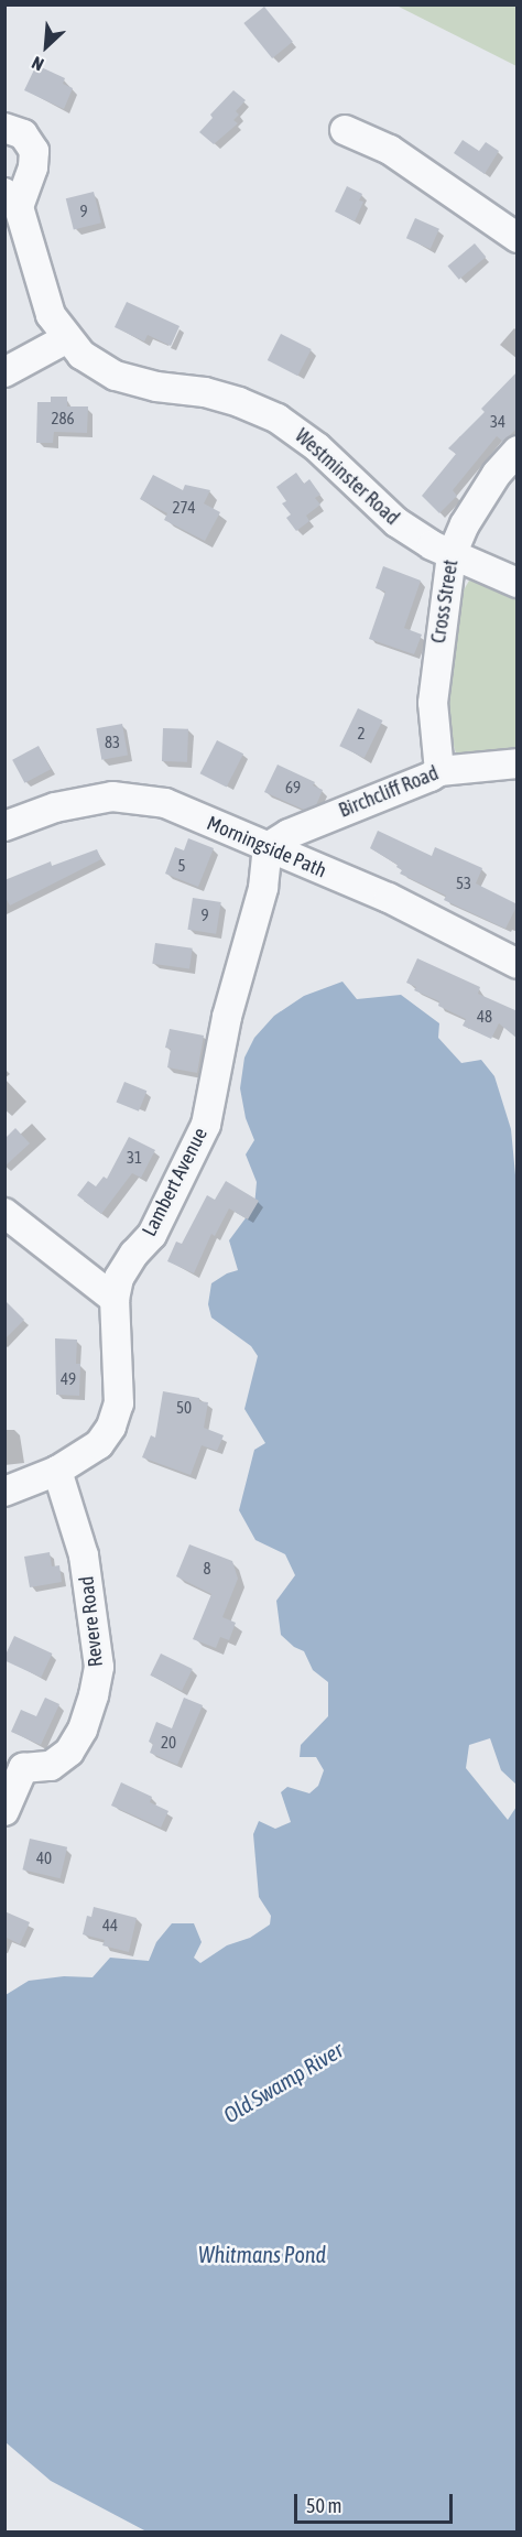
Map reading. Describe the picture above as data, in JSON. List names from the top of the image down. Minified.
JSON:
{"streets":{"street":["Westminster Road","Cross Street","Birchcliff Road","Morningside Path","Lambert Avenue","Revere Road"]},"crossings":[["Westminster Road","Cross Street"],["Cross Street","Birchcliff Road"],["Birchcliff Road","Morningside Path"],["Birchcliff Road","Lambert Avenue"],["Morningside Path","Lambert Avenue"],["Lambert Avenue","Revere Road"]],"water":["Old Swamp River","Whitmans Pond"],"house_numbers":["9","286","34","274","2","83","69","5","53","9","48","31","49","50","8","20","40","44"],"scale_bar":"50 m","north":"bottom left"}
